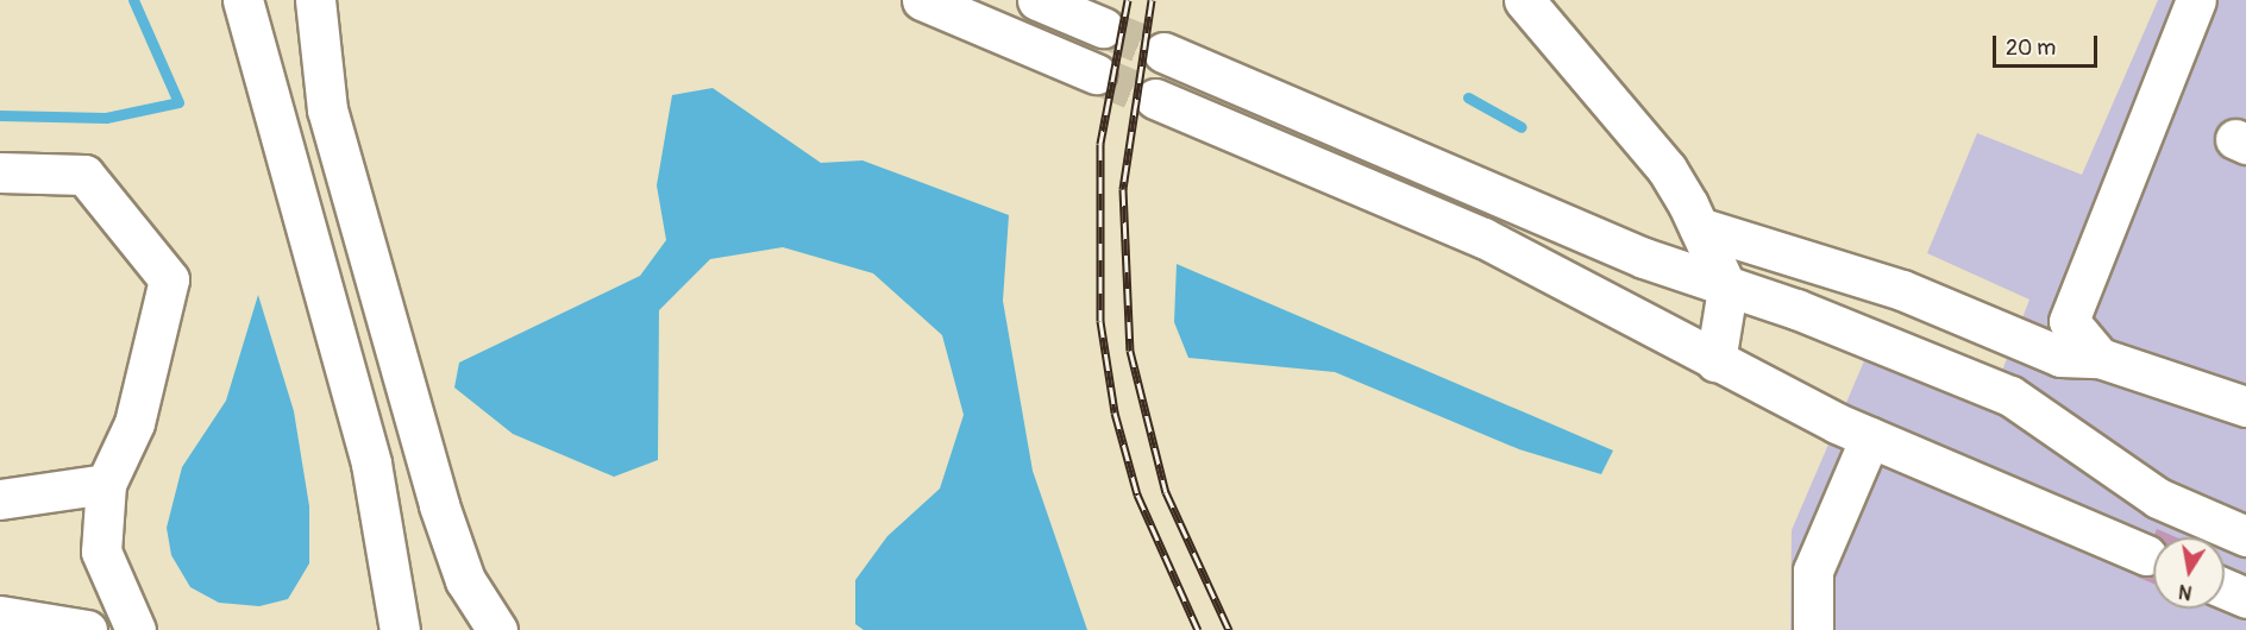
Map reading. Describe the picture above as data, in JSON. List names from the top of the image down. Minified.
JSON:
{"scale_bar":"20 m","north":"bottom"}
